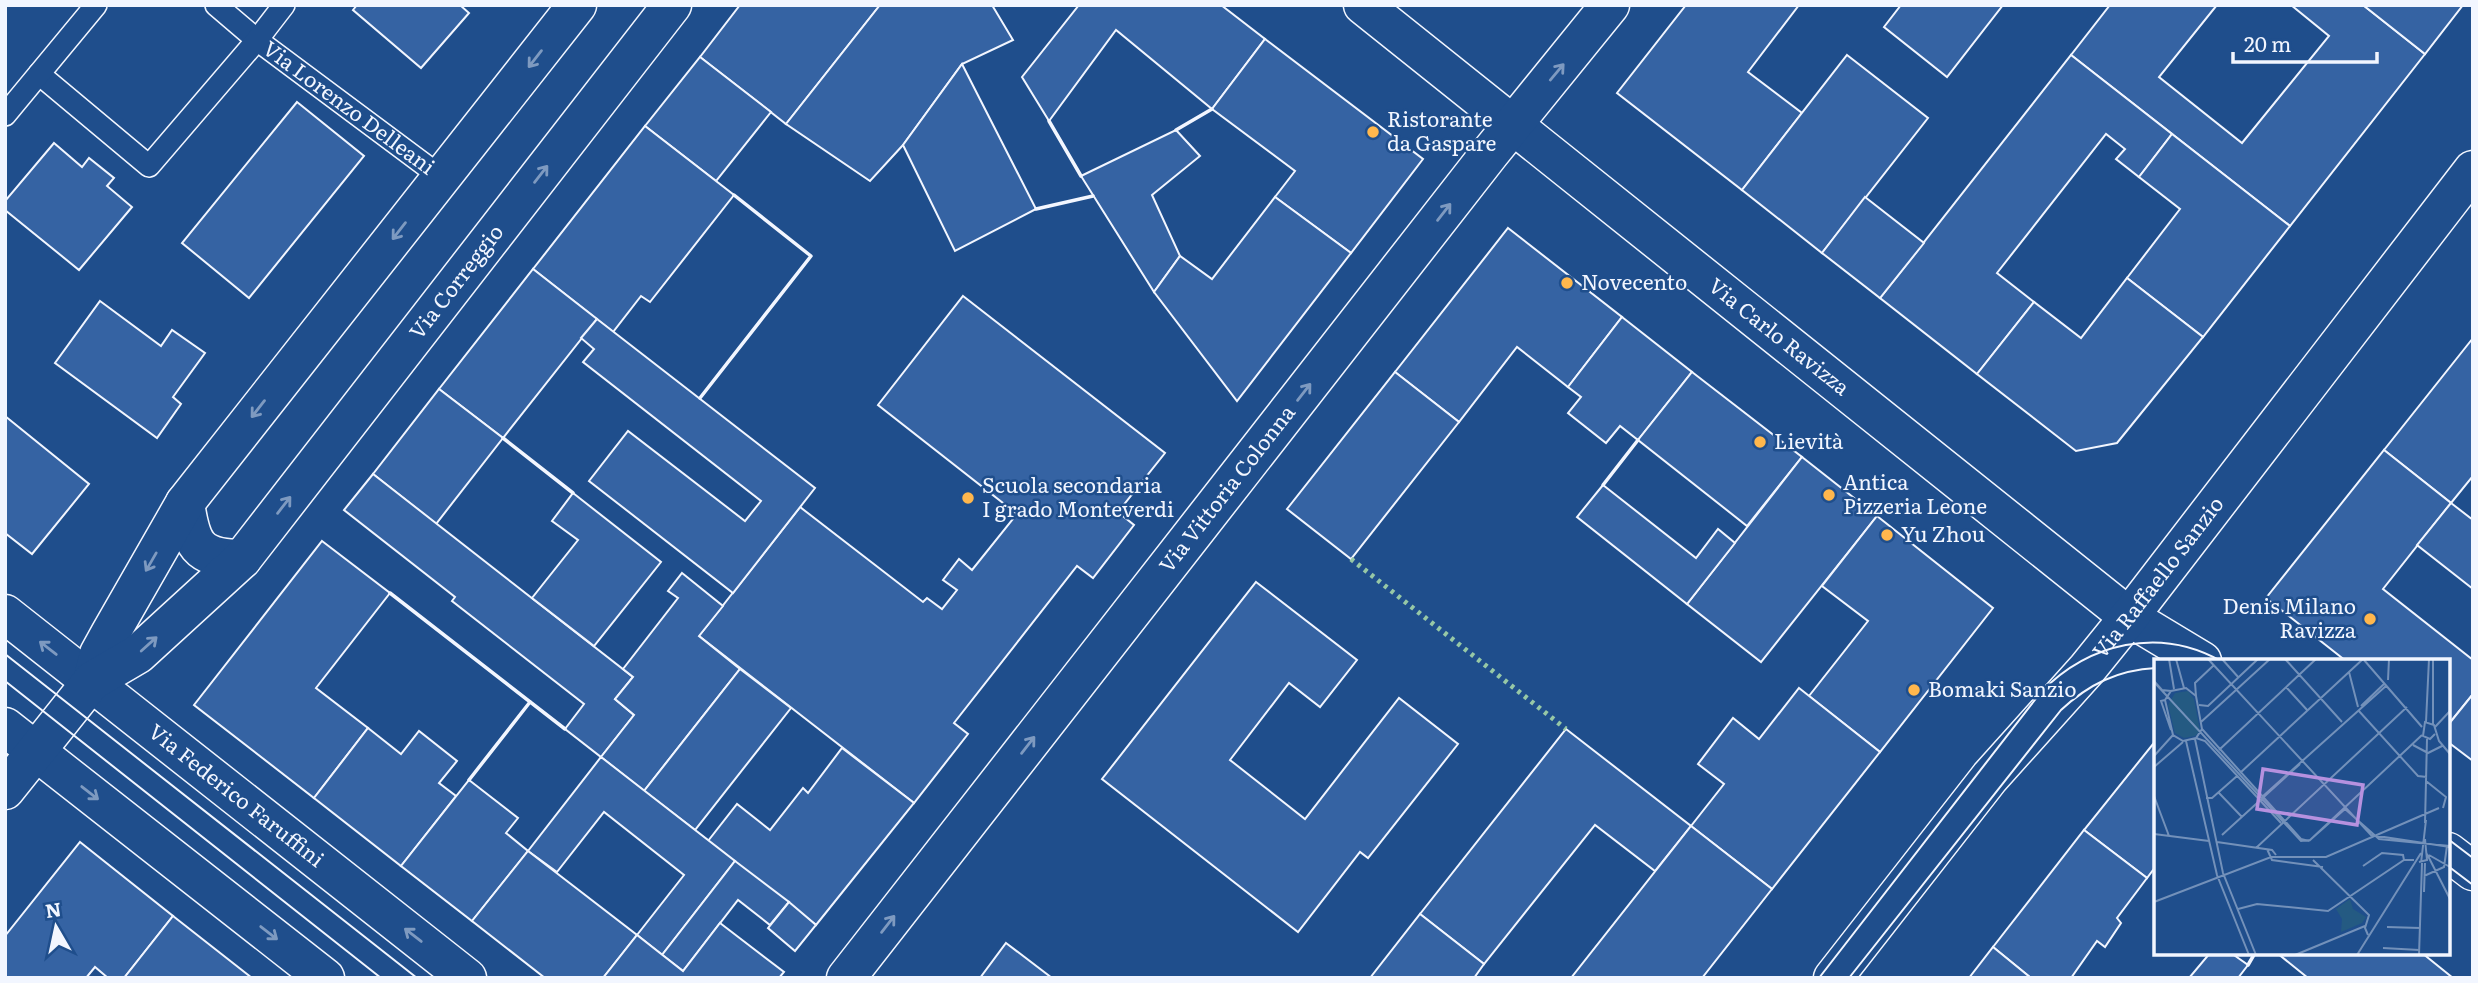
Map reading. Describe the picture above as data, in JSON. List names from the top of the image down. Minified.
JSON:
{"streets":{"street":["Via Correggio","Via Carlo Ravizza","Via Vittoria Colonna","Via Raffaello Sanzio","Via Federico Faruffini"],"lane":["Via Lorenzo Delleani"]},"crossings":[["Via Correggio","Via Federico Faruffini"],["Via Carlo Ravizza","Via Vittoria Colonna"],["Via Carlo Ravizza","Via Raffaello Sanzio"]],"one_way":["Via Vittoria Colonna"],"places":["Ristorante da Gaspare","Novecento","Lievità","Antica Pizzeria Leone","Scuola secondaria I grado Monteverdi","Yu Zhou","Denis Milano Ravizza","Bomaki Sanzio"],"scale_bar":"20 m","north":"top"}
